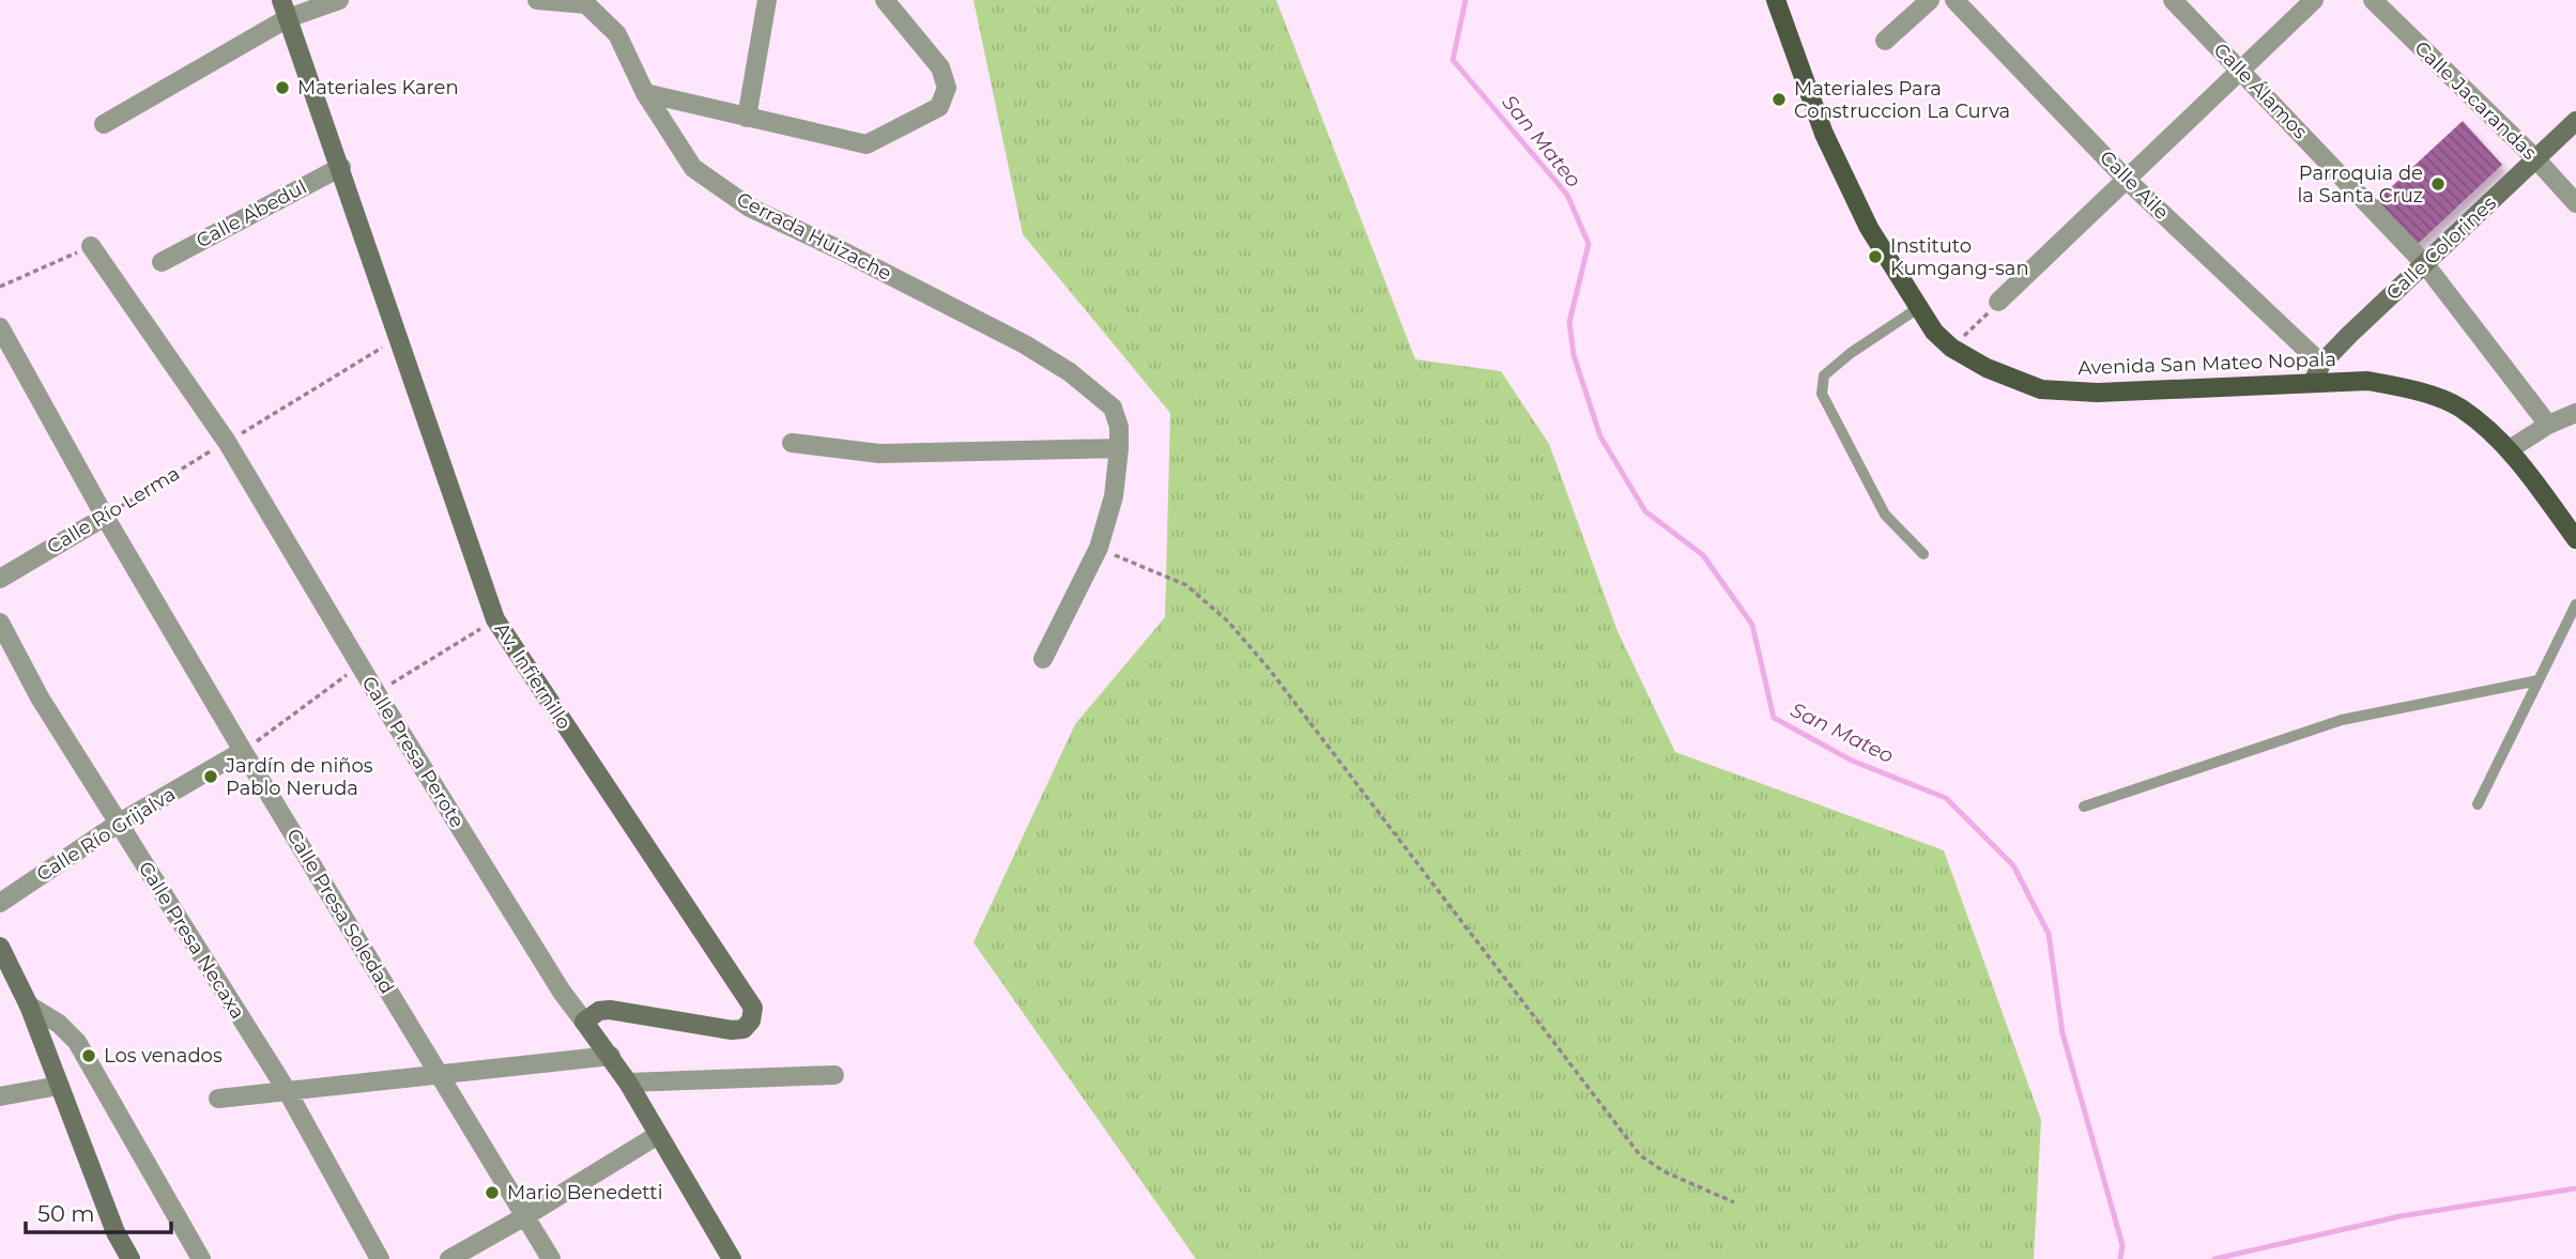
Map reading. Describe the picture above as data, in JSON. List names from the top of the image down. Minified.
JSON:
{"streets":{"main road":["Avenida San Mateo Nopala"],"street":["Calle Álamos","Calle Jacarandas","Calle Aile","Calle Abedul","Cerrada Huizache","Calle Colorines","Calle Río Lerma","Av. Infiernillo","Calle Presa Perote","Calle Río Grijalva","Calle Presa Soledad","Calle Presa Necaxa"]},"crossings":[["Calle Álamos","Calle Colorines"],["Calle Jacarandas","Calle Colorines"],["Calle Aile","Calle Colorines"],["Calle Abedul","Av. Infiernillo"],["Calle Colorines","Avenida San Mateo Nopala"],["Calle Río Lerma","Av. Infiernillo"],["Calle Río Lerma","Calle Presa Perote"],["Calle Río Lerma","Calle Presa Soledad"],["Av. Infiernillo","Calle Presa Perote"],["Calle Río Grijalva","Calle Presa Soledad"],["Calle Río Grijalva","Calle Presa Necaxa"]],"water":["San Mateo"],"places":["Materiales Karen","Materiales Para Construccion La Curva","Parroquia de la Santa Cruz","Instituto Kumgang-san","Jardín de niños Pablo Neruda","Los venados","Mario Benedetti"],"scale_bar":"50 m"}
